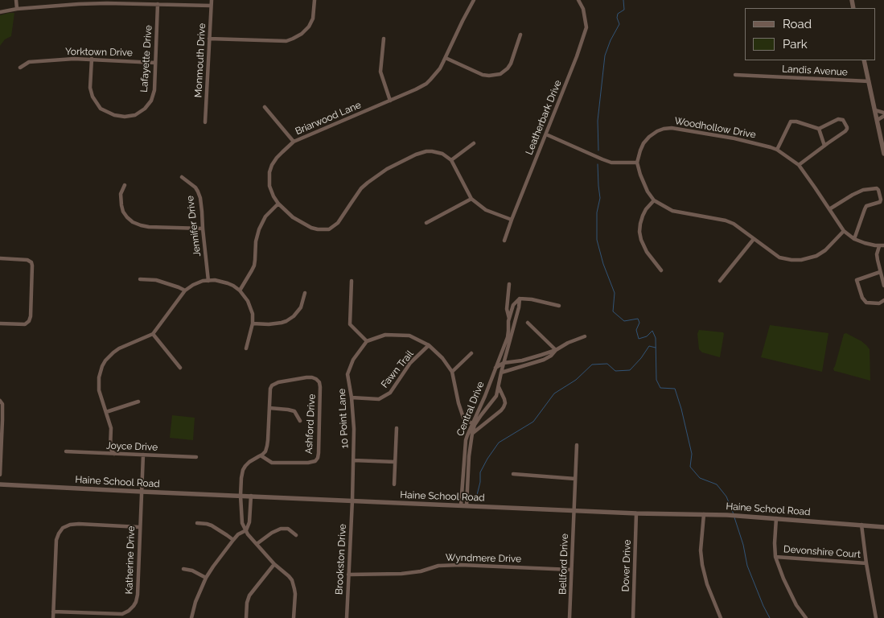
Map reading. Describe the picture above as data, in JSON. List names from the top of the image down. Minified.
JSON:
{"streets":{"street":["Yorktown Drive","Lafayette Drive","Monmouth Drive","Landis Avenue","Leatherbark Drive","Briarwood Lane","Woodhollow Drive","Jennifer Drive","Fawn Trail","Central Drive","10 Point Lane","Ashford Drive","Joyce Drive","Haine School Road","Devonshire Court","Wyndmere Drive","Brookston Drive","Katherine Drive","Bellford Drive","Dover Drive"]},"crossings":[["Yorktown Drive","Lafayette Drive"],["Fawn Trail","10 Point Lane"],["Central Drive","Haine School Road"],["10 Point Lane","Haine School Road"],["10 Point Lane","Brookston Drive"],["Ashford Drive","Haine School Road"],["Joyce Drive","Katherine Drive"],["Haine School Road","Brookston Drive"],["Haine School Road","Katherine Drive"],["Haine School Road","Bellford Drive"],["Haine School Road","Dover Drive"],["Wyndmere Drive","Brookston Drive"],["Wyndmere Drive","Bellford Drive"]],"legend":["Road","Park"]}
